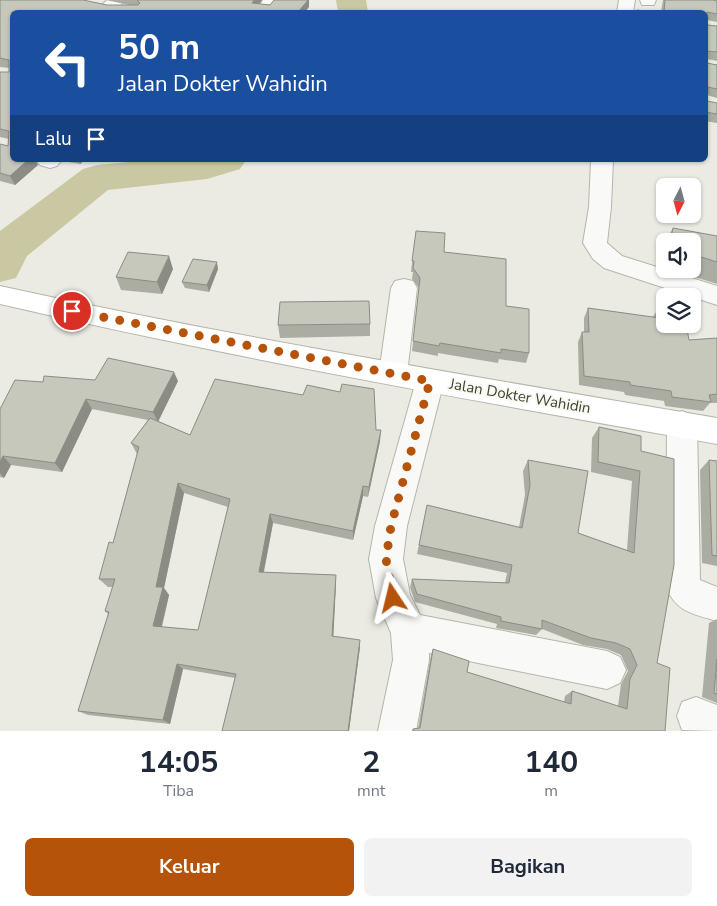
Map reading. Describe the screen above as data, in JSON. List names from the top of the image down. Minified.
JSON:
{"streets":{"main road":["Jalan Dokter Wahidin"]},"north":"bottom","page":{"turn":["50 m","Jalan Dokter Wahidin"],"then":"Lalu","eta":["14:05","Tiba","2","mnt","140","m"],"buttons":["Keluar","Bagikan"]}}
